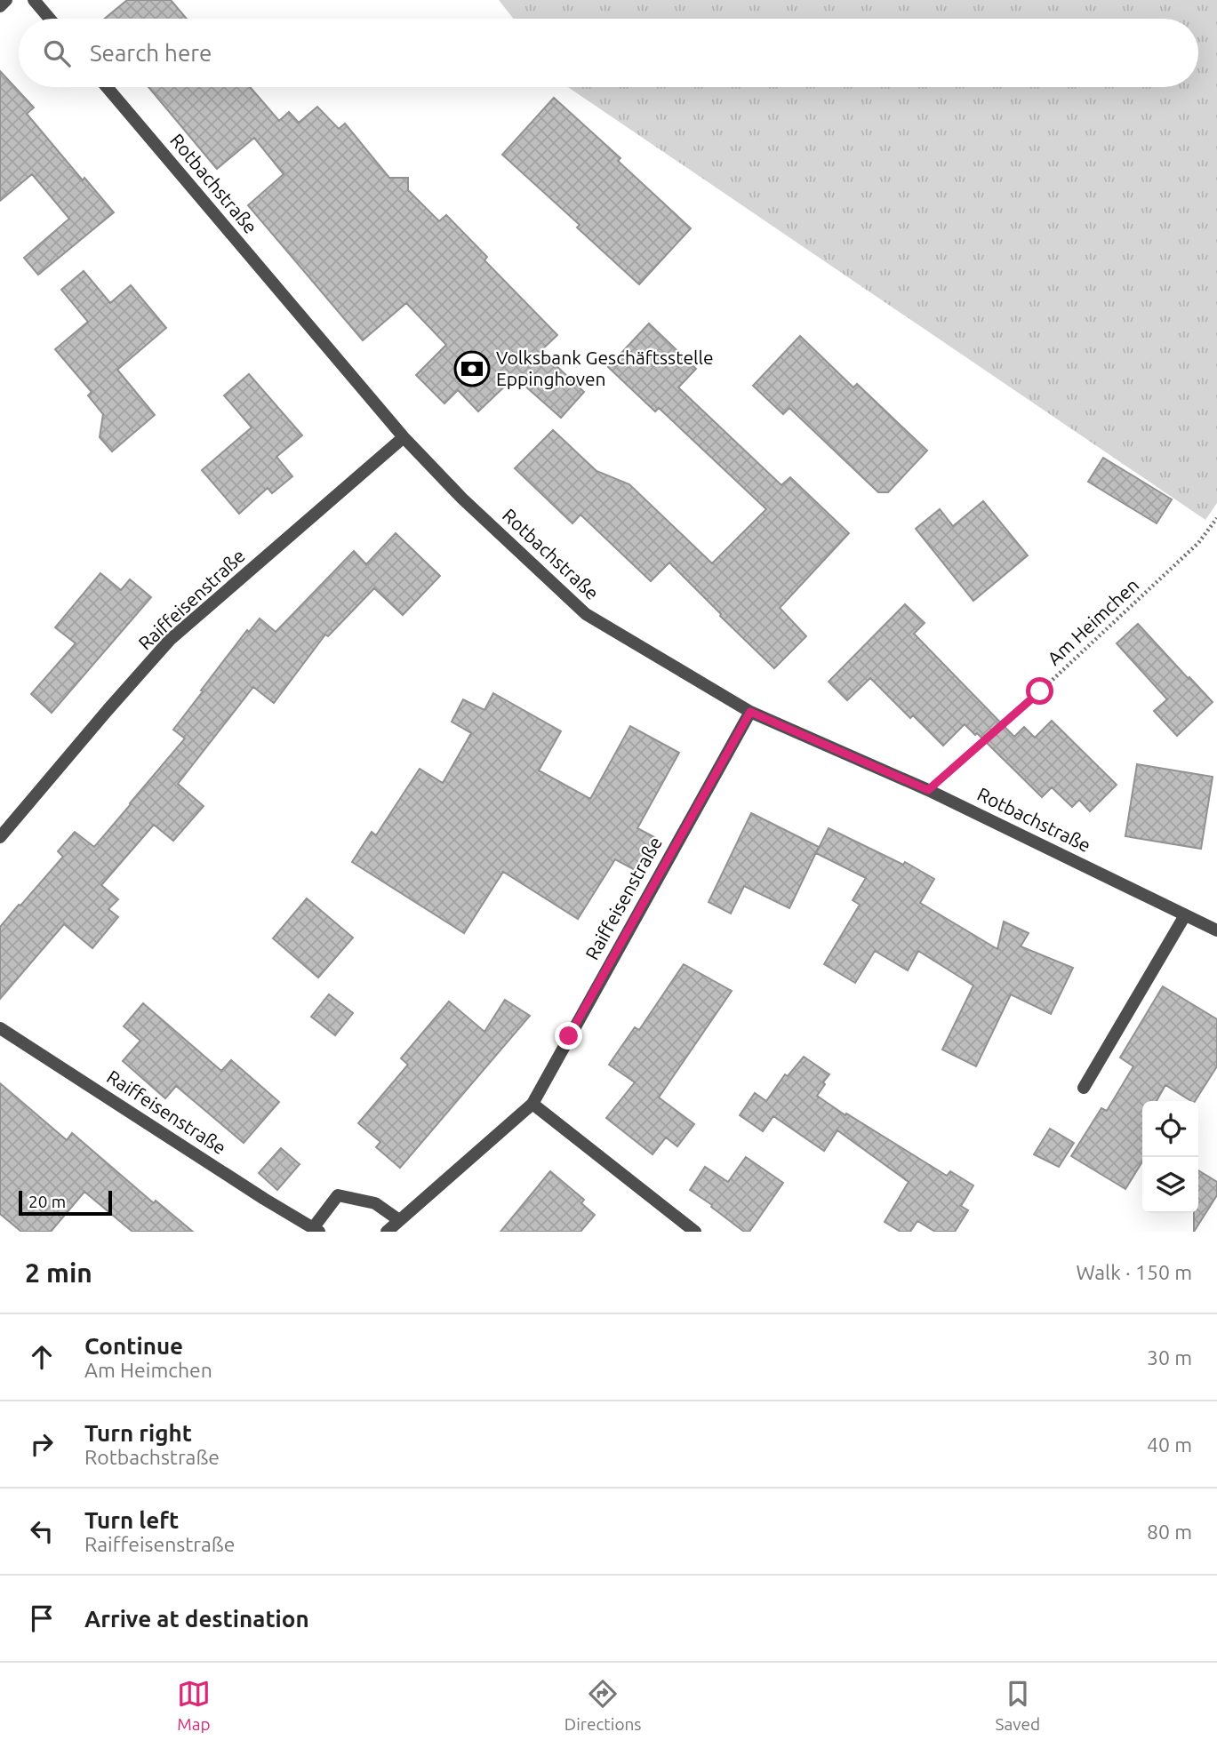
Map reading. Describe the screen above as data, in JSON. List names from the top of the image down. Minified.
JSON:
{"streets":{"street":["Rotbachstraße","Raiffeisenstraße"],"path":["Am Heimchen"]},"crossings":[["Rotbachstraße","Raiffeisenstraße"],["Rotbachstraße","Am Heimchen"]],"places":{"bank":["Volksbank Geschäftsstelle Eppinghoven"]},"scale_bar":"20 m","page":{"search":"Search here","scale":"20 m","heading":["2 min","Walk · 150 m"],"list":[["Continue","Am Heimchen","30 m"],["Turn right","Rotbachstraße","40 m"],["Turn left","Raiffeisenstraße","80 m"],"Arrive at destination"],"nav":["Map","Directions","Saved"]}}
